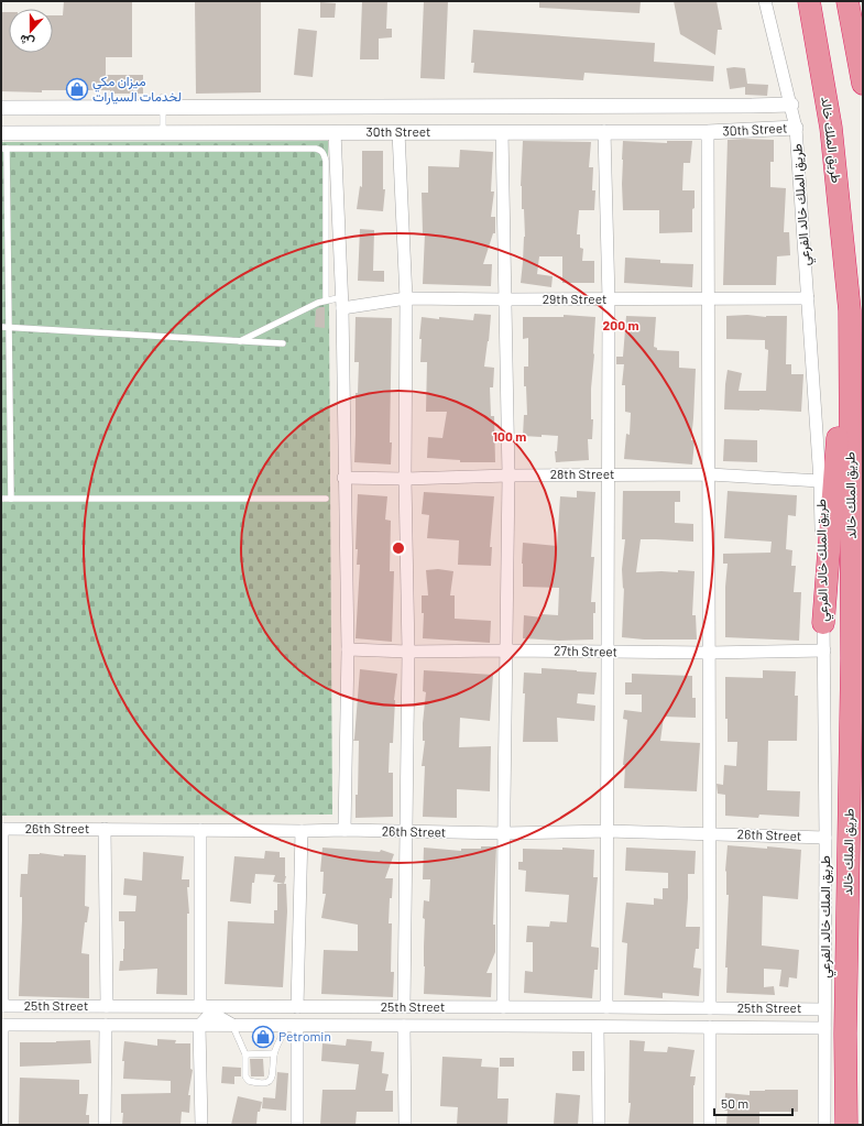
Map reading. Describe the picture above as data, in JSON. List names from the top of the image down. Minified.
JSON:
{"streets":{"highway":["طريق الملك خالد"],"street":["30th Street","طريق الملك خالد الفرعي","29th Street","28th Street","27th Street","26th Street","25th Street"]},"crossings":[["30th Street","طريق الملك خالد الفرعي"],["طريق الملك خالد الفرعي","29th Street"],["طريق الملك خالد الفرعي","28th Street"],["طريق الملك خالد الفرعي","27th Street"],["طريق الملك خالد الفرعي","26th Street"],["طريق الملك خالد الفرعي","25th Street"]],"places":{"shop":["ميزان مكي لخدمات السيارات","Petromin"]},"scale_bar":"50 m","north":"bottom","rings":["200 m","100 m"]}
